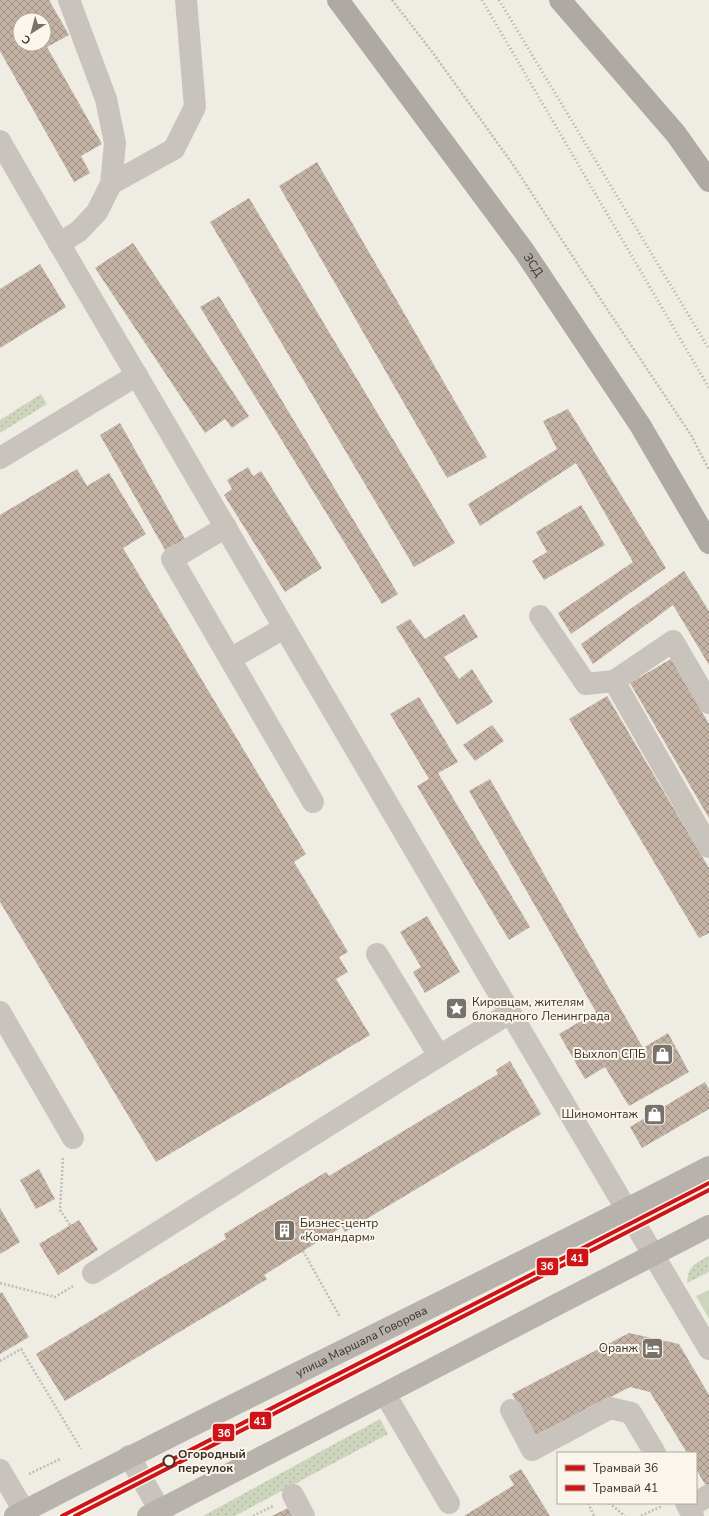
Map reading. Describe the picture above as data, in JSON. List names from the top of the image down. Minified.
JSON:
{"streets":{"highway":["ЗСД"],"main road":["улица Маршала Говорова"]},"places":{"place":["Кировцам, жителям блокадного Ленинграда"],"shop":["Выхлоп СПБ","Шиномонтаж"],"building":["Бизнес-центр «Командарм»"],"hotel":["Оранж"],"other":["Огородный переулок"]},"lines":["tram line 36","tram line 41"],"legend":["Трамвай 36","Трамвай 41"],"north":"bottom left"}
